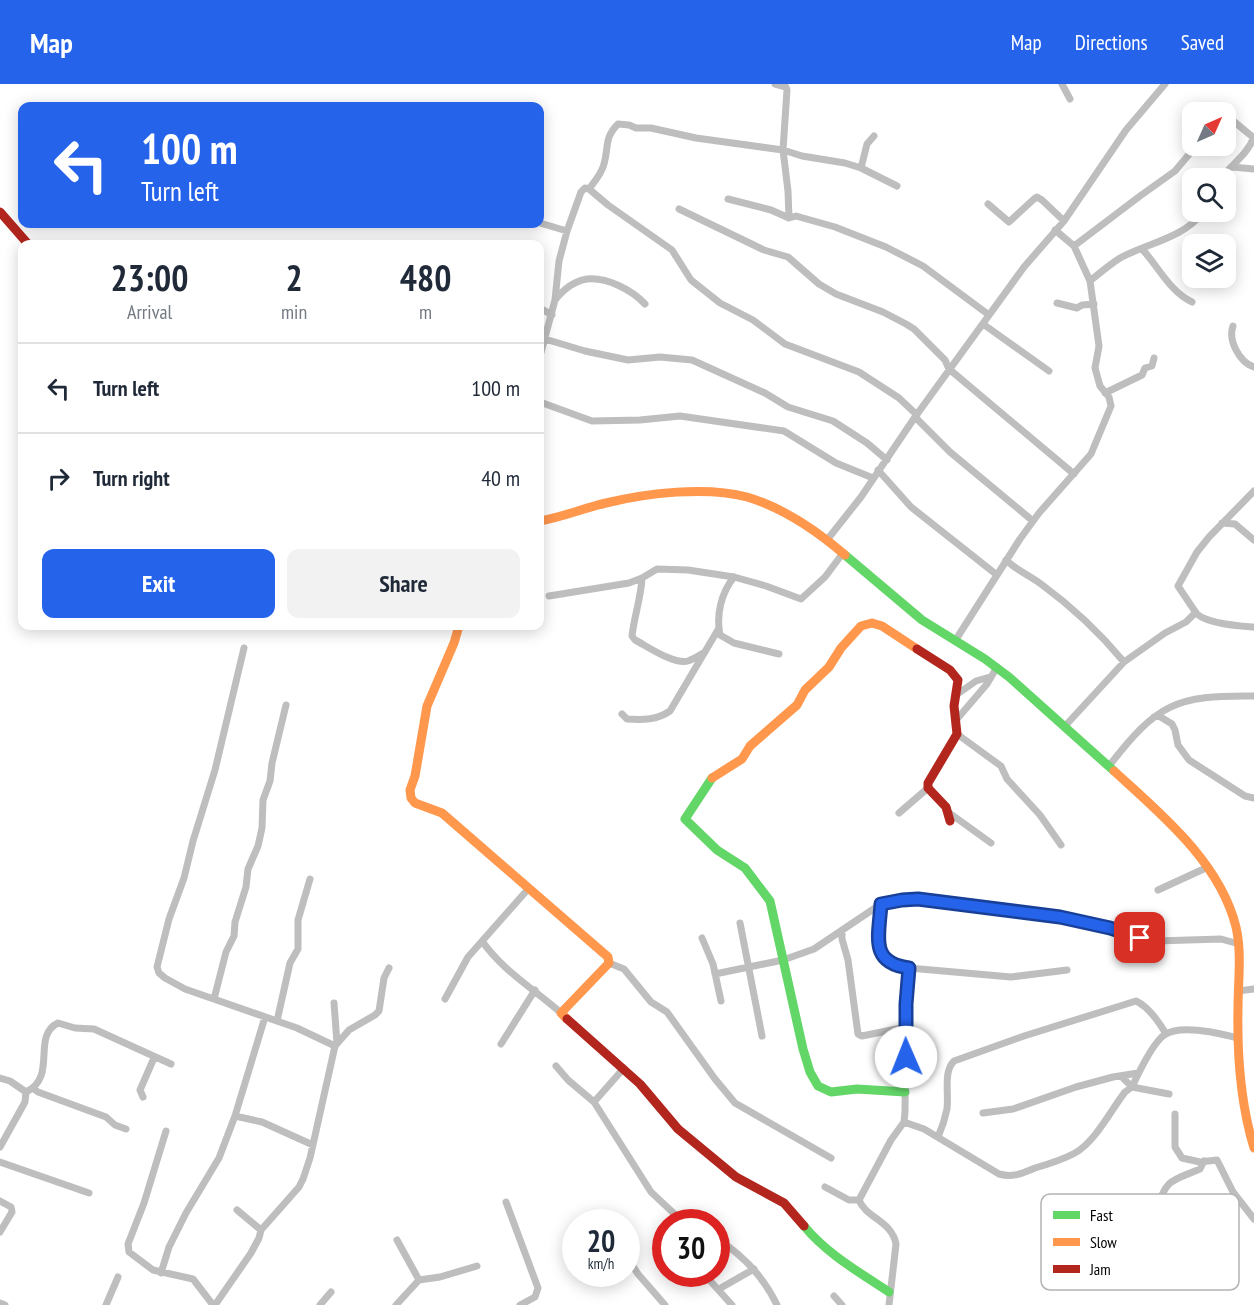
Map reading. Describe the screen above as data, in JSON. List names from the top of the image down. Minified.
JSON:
{"legend":["Fast","Slow","Jam"],"north":"top right","page":{"header":"Map","nav":["Map","Directions","Saved"],"turn":["100 m","Turn left"],"eta":["23:00","Arrival","2","min","480","m"],"list":[{"name":"Turn left","value":"100 m"},{"name":"Turn right","value":"40 m"}],"buttons":["Exit","Share"],"speed":"20 km/h","limit":"30"}}
